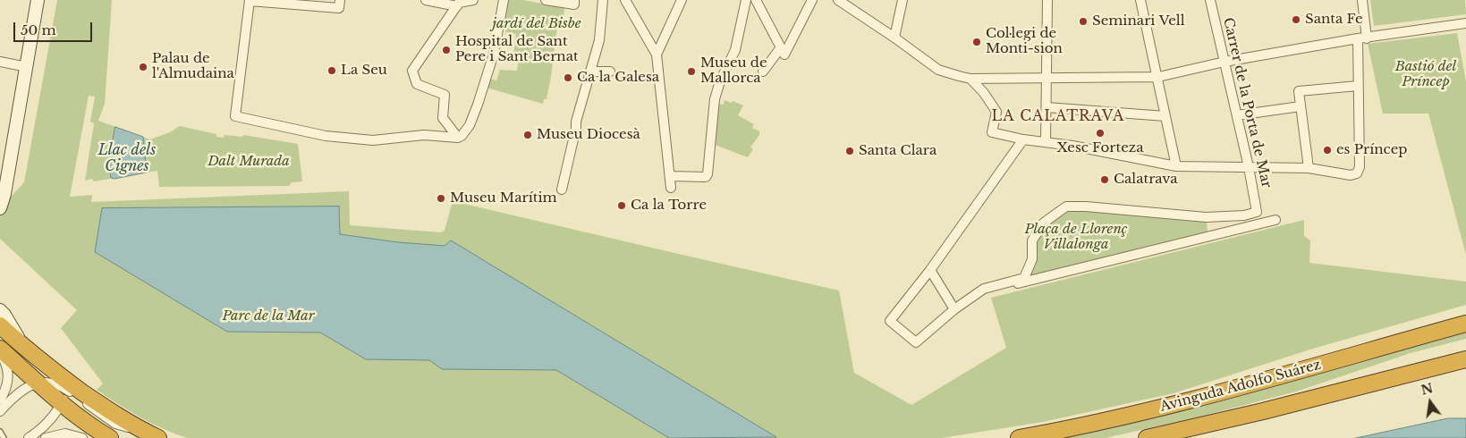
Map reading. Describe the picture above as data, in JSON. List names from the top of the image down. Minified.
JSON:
{"streets":{"highway":["Avinguda Adolfo Suárez"],"street":["Carrer de la Porta de Mar"]},"districts":["LA CALATRAVA"],"water":["Llac dels Cignes"],"parks":["jardí del Bisbe","Bastió del Príncep","Dalt Murada","Plaça de Llorenç Villalonga","Parc de la Mar"],"places":["Santa Fe","Seminari Vell","Col·legi de Monti-sion","Hospital de Sant Pere i Sant Bernat","Palau de l'Almudaina","La Seu","Museu de Mallorca","Ca la Galesa","Xesc Forteza","Museu Diocesà","es Príncep","Santa Clara","Calatrava","Museu Marítim","Ca la Torre"],"scale_bar":"50 m","north":"top"}
